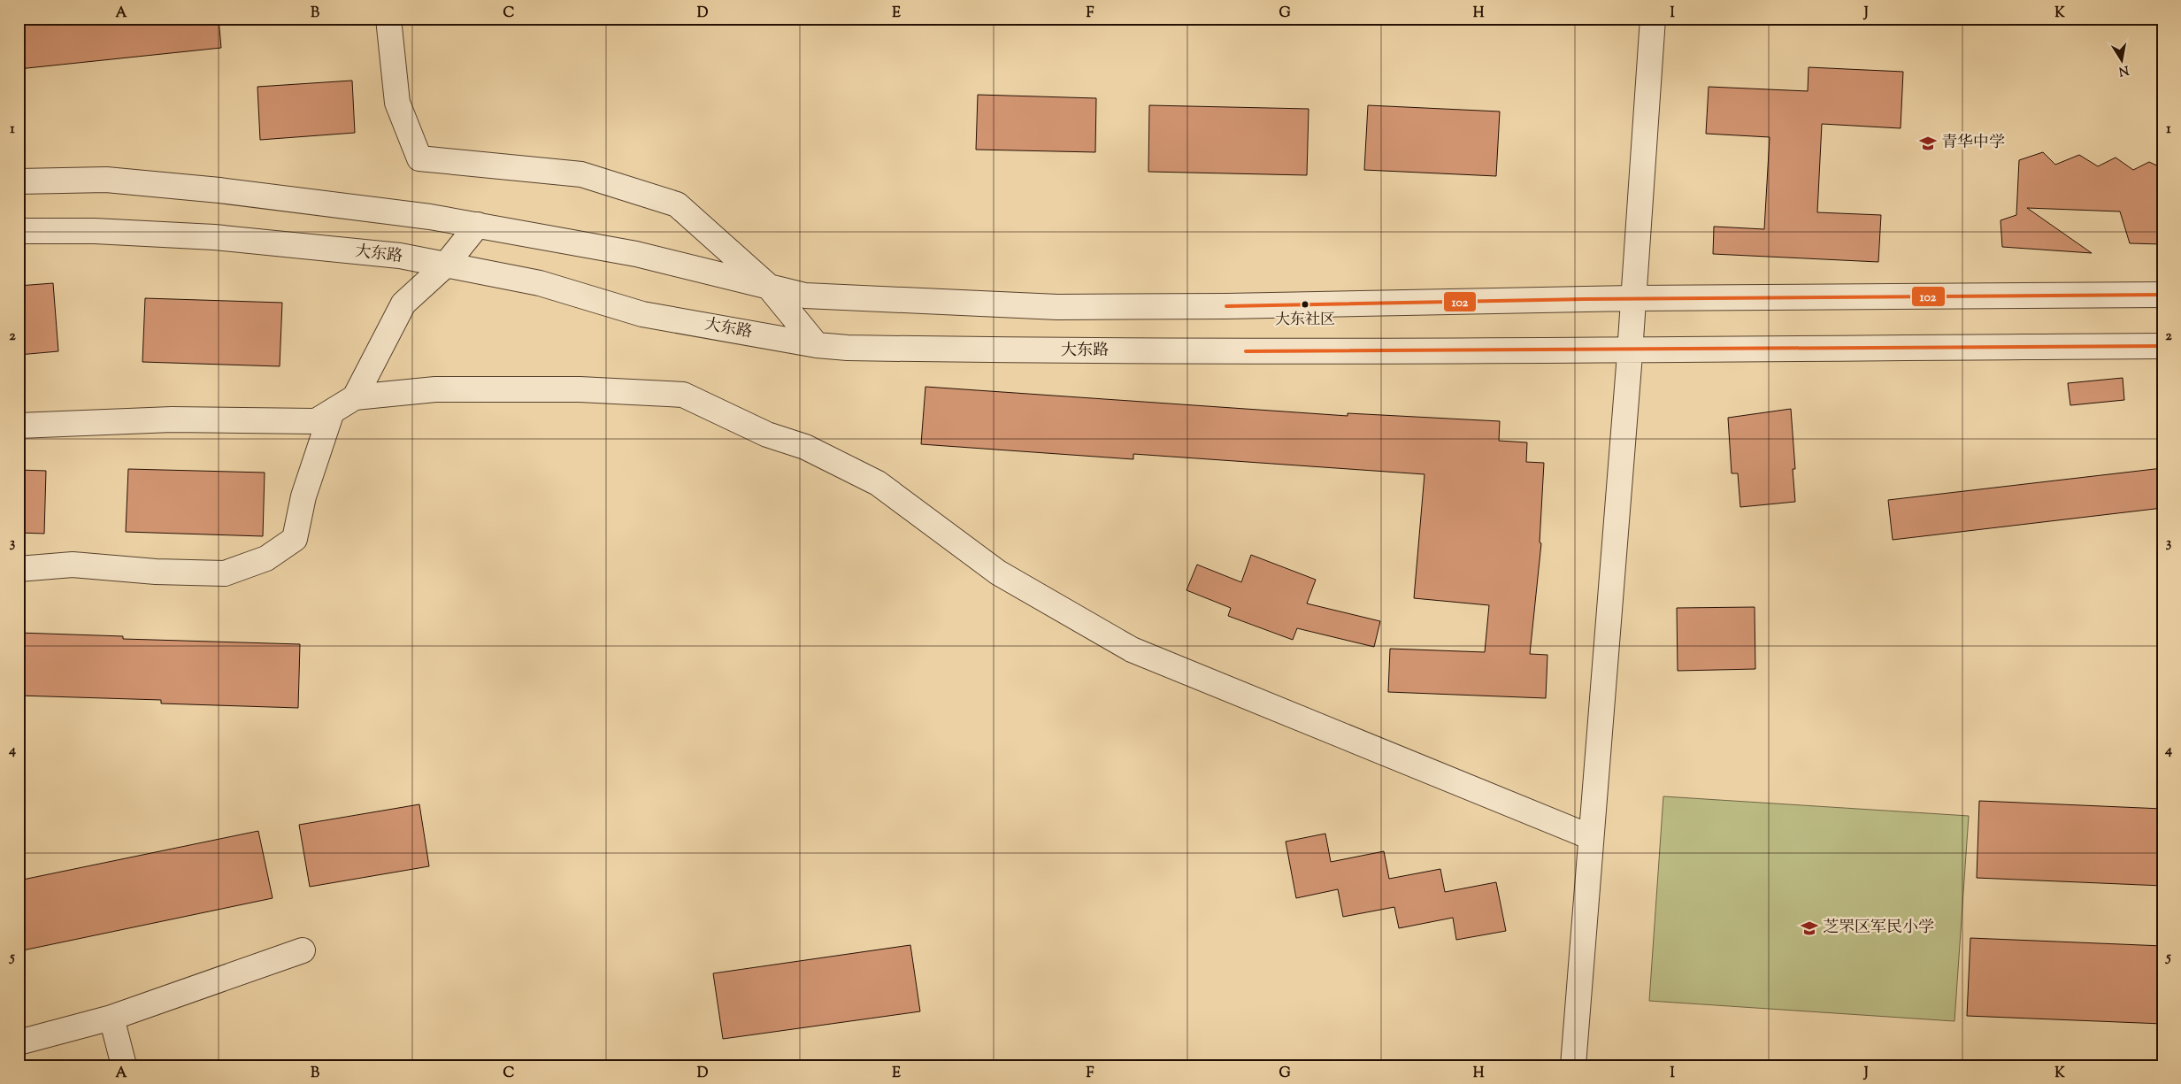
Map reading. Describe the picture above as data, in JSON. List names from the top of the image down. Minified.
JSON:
{"streets":{"street":["大东路"]},"places":{"school or university":["青华中学","芝罘区军民小学"],"other":["大东社区"]},"lines":["transit line 102"],"north":"bottom","grid":{"columns":["A","B","C","D","E","F","G","H","I","J","K"],"rows":["1","2","3","4","5"]}}
